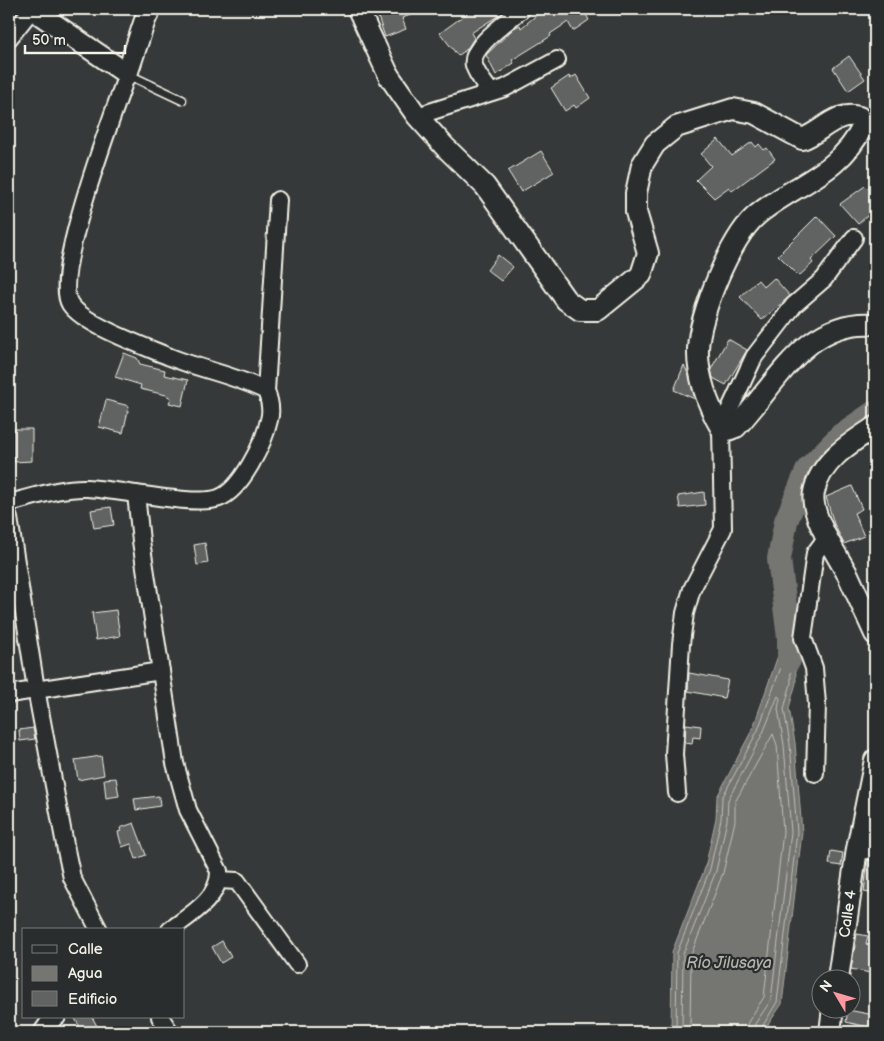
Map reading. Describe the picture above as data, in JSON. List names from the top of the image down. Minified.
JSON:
{"streets":{"street":["Calle 4"]},"water":["Río Jilusaya"],"legend":["Calle","Agua","Edificio"],"scale_bar":"50 m","north":"top left"}
